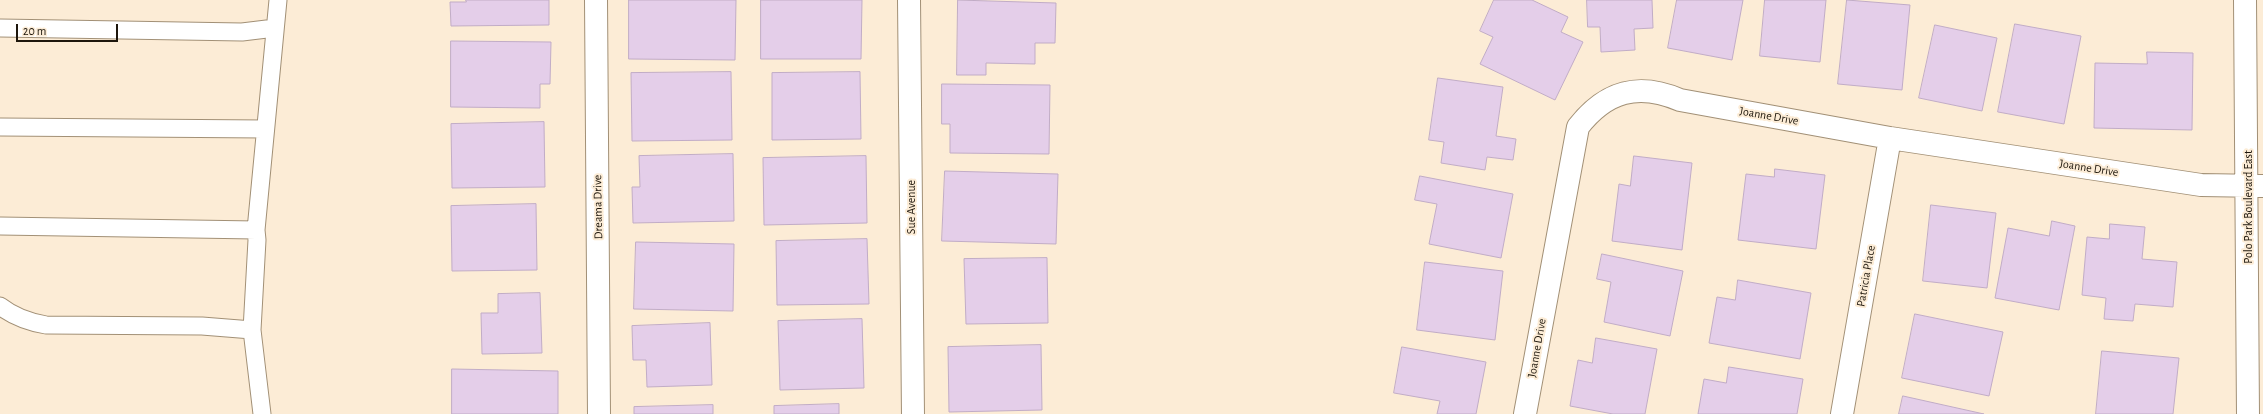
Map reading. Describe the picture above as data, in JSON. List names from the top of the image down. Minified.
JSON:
{"streets":{"street":["Joanne Drive","Dreama Drive","Sue Avenue","Polo Park Boulevard East","Patricia Place"]},"crossings":[["Joanne Drive","Polo Park Boulevard East"],["Joanne Drive","Patricia Place"]],"scale_bar":"20 m"}
